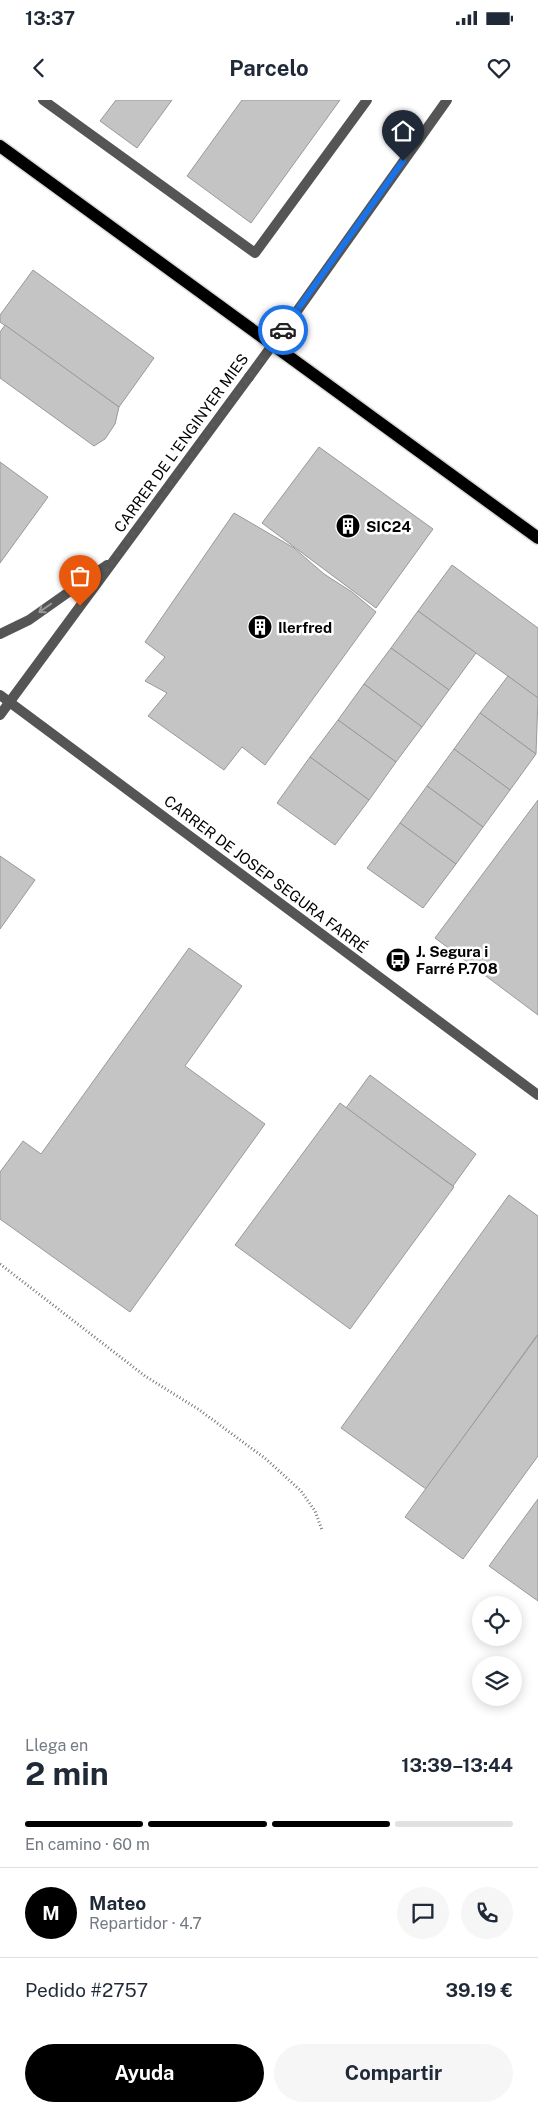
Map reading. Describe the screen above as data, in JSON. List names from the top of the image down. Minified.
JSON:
{"streets":{"street":["CARRER DE L'ENGINYER MIES","CARRER DE JOSEP SEGURA FARRÉ"]},"crossings":[["CARRER DE L'ENGINYER MIES","CARRER DE JOSEP SEGURA FARRÉ"]],"places":{"building":["SIC24","Ilerfred"],"bus stop":["J. Segura i Farré P.708"]},"page":{"status":"13:37","header":"Parcelo","heading":["2 min","Llega en","13:39–13:44"],"panel":["Mateo","Repartidor · 4.7","Pedido #2757","39.19 €"],"bar":"En camino · 60 m","round":"M","buttons":["Ayuda","Compartir"]}}
